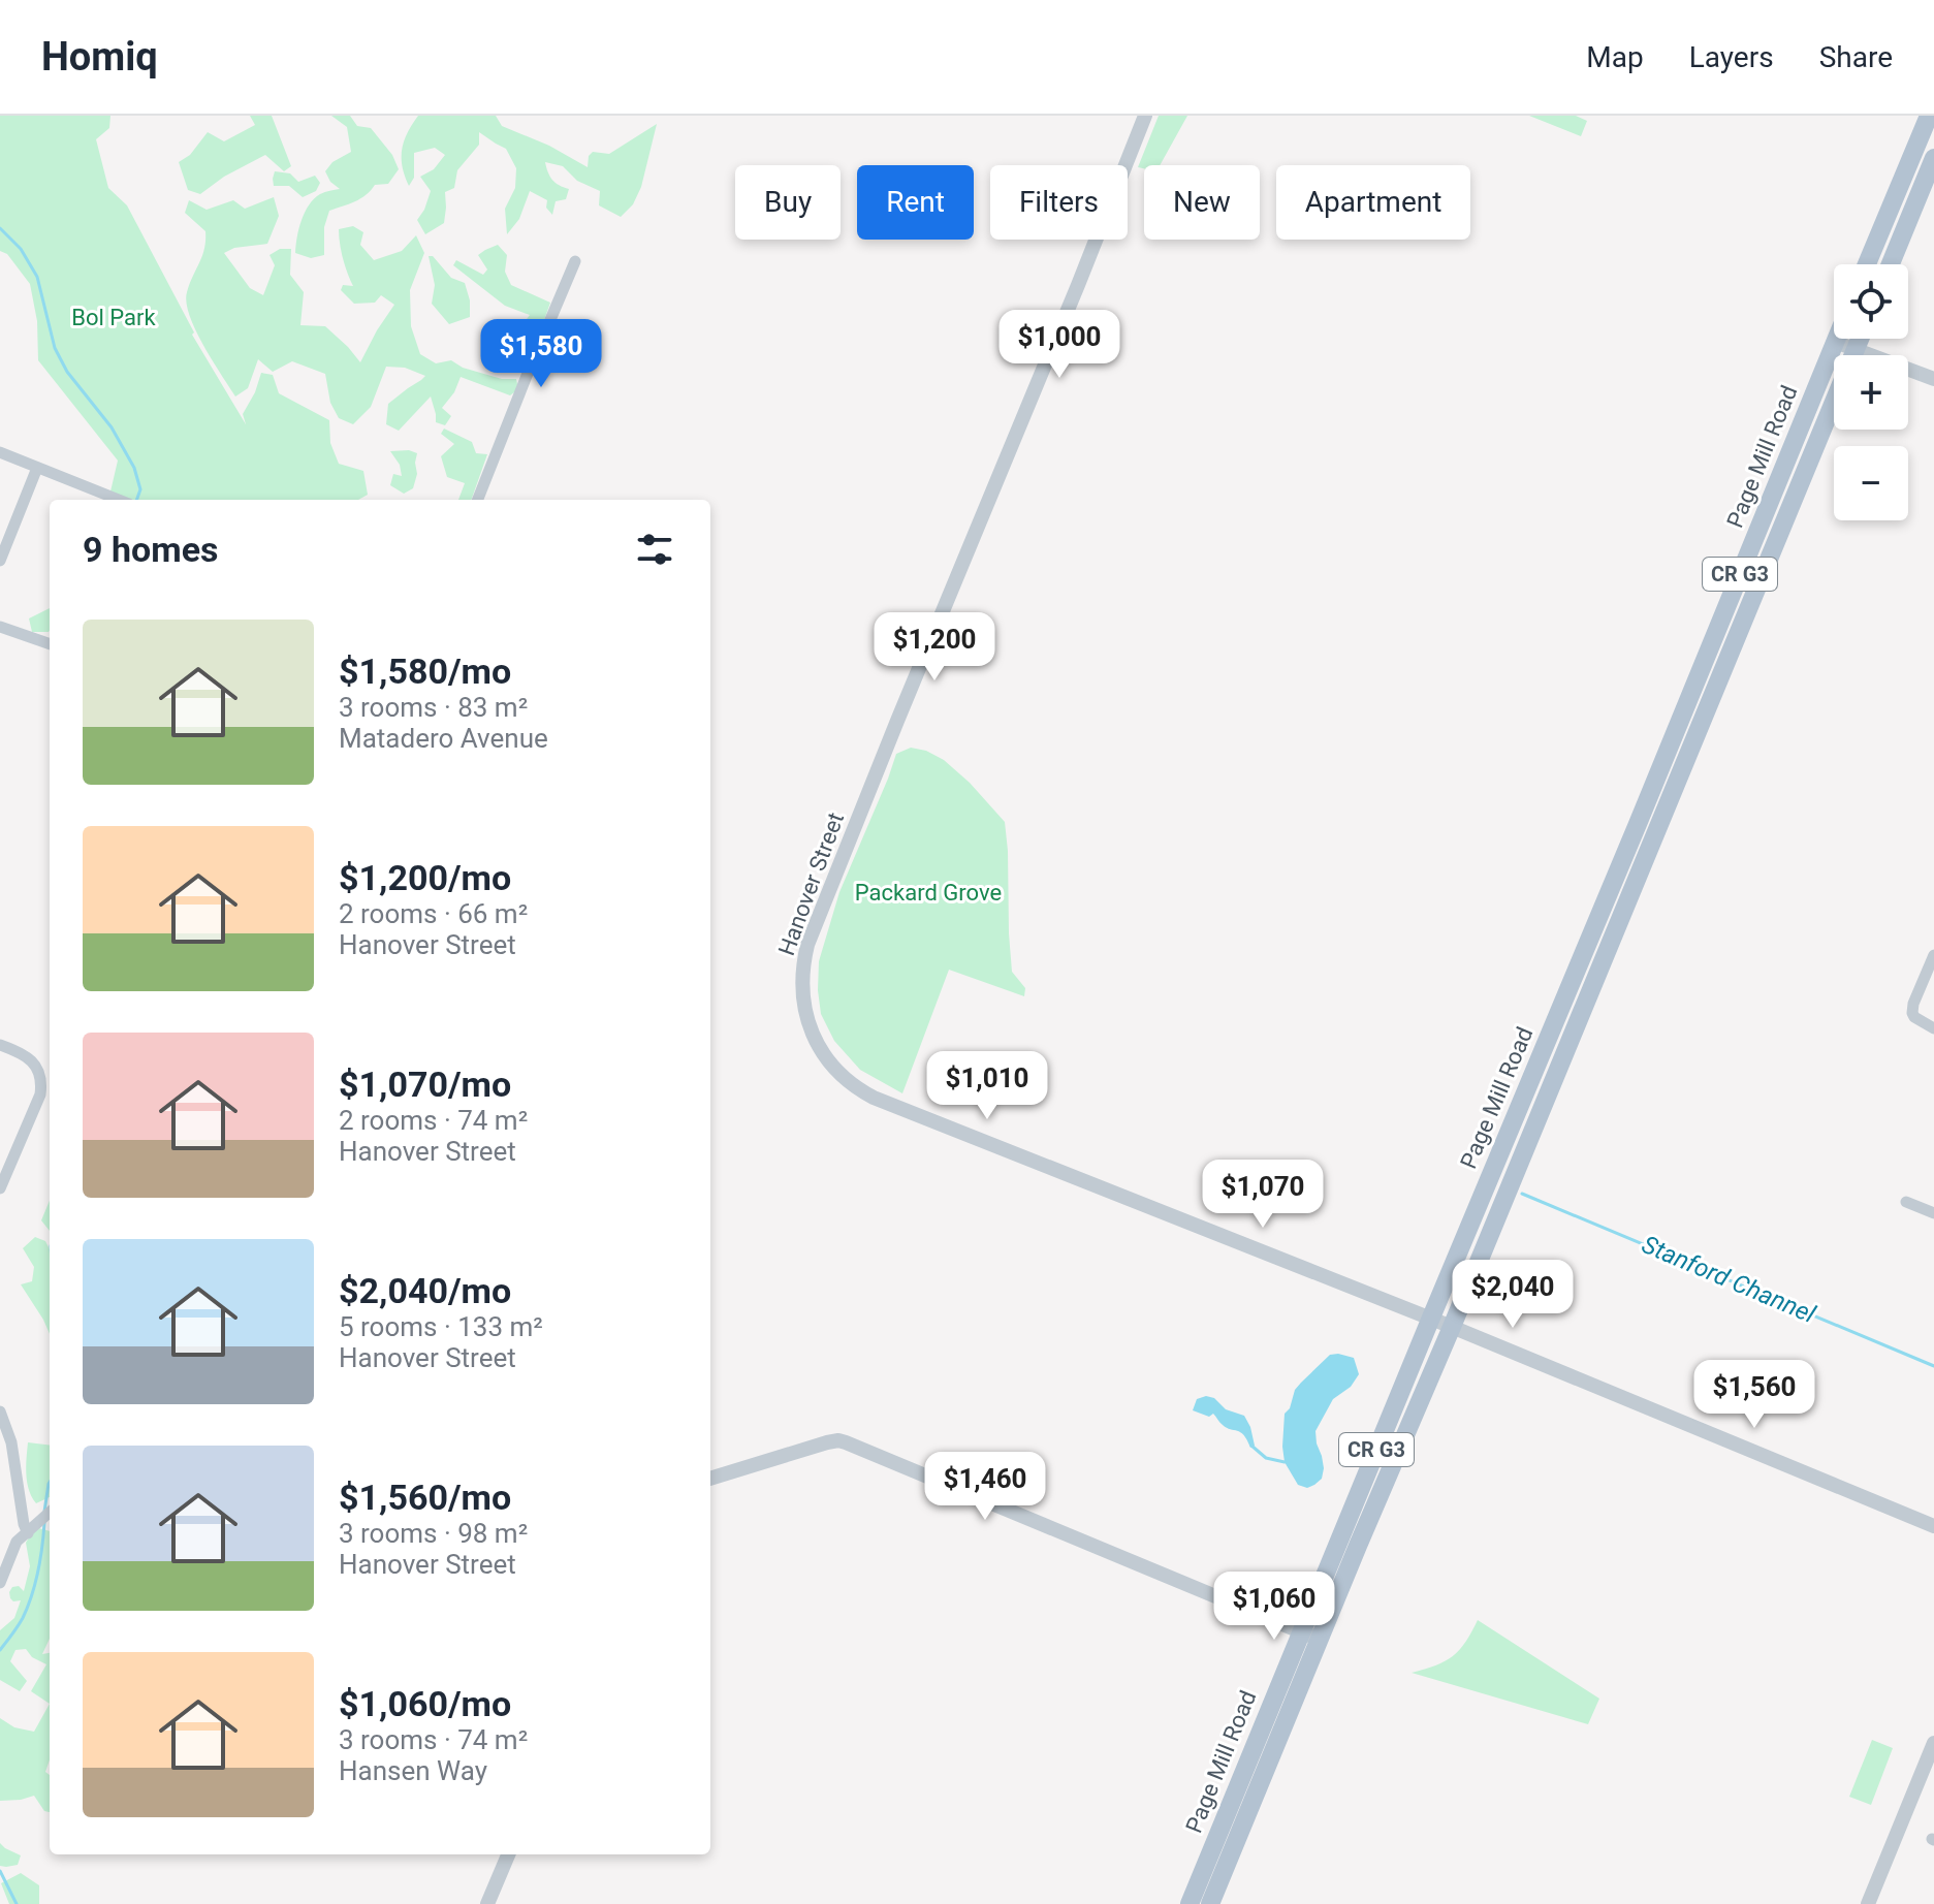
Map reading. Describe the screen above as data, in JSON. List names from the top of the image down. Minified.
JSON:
{"streets":{"main road":["Page Mill Road","CR G3"],"street":["Hanover Street"]},"crossings":[["Page Mill Road","Hanover Street"]],"water":["Stanford Channel"],"parks":["Bol Park","Packard Grove"],"page":{"header":"Homiq","nav":["Map","Layers","Share"],"chip":["Buy","Rent","Filters","New","Apartment"],"map_buttons":["+","−"],"price":["$1,000","$1,580","$1,200","$1,010","$1,070","$2,040","$1,560","$1,460","$1,060"],"heading":"9 homes","list":[{"name":"$1,580/mo","note":"3 rooms · 83 m² · Matadero Avenue"},{"name":"$1,200/mo","note":"2 rooms · 66 m² · Hanover Street"},{"name":"$1,070/mo","note":"2 rooms · 74 m² · Hanover Street"},{"name":"$2,040/mo","note":"5 rooms · 133 m² · Hanover Street"},{"name":"$1,560/mo","note":"3 rooms · 98 m² · Hanover Street"},{"name":"$1,060/mo","note":"3 rooms · 74 m² · Hansen Way"}]}}
